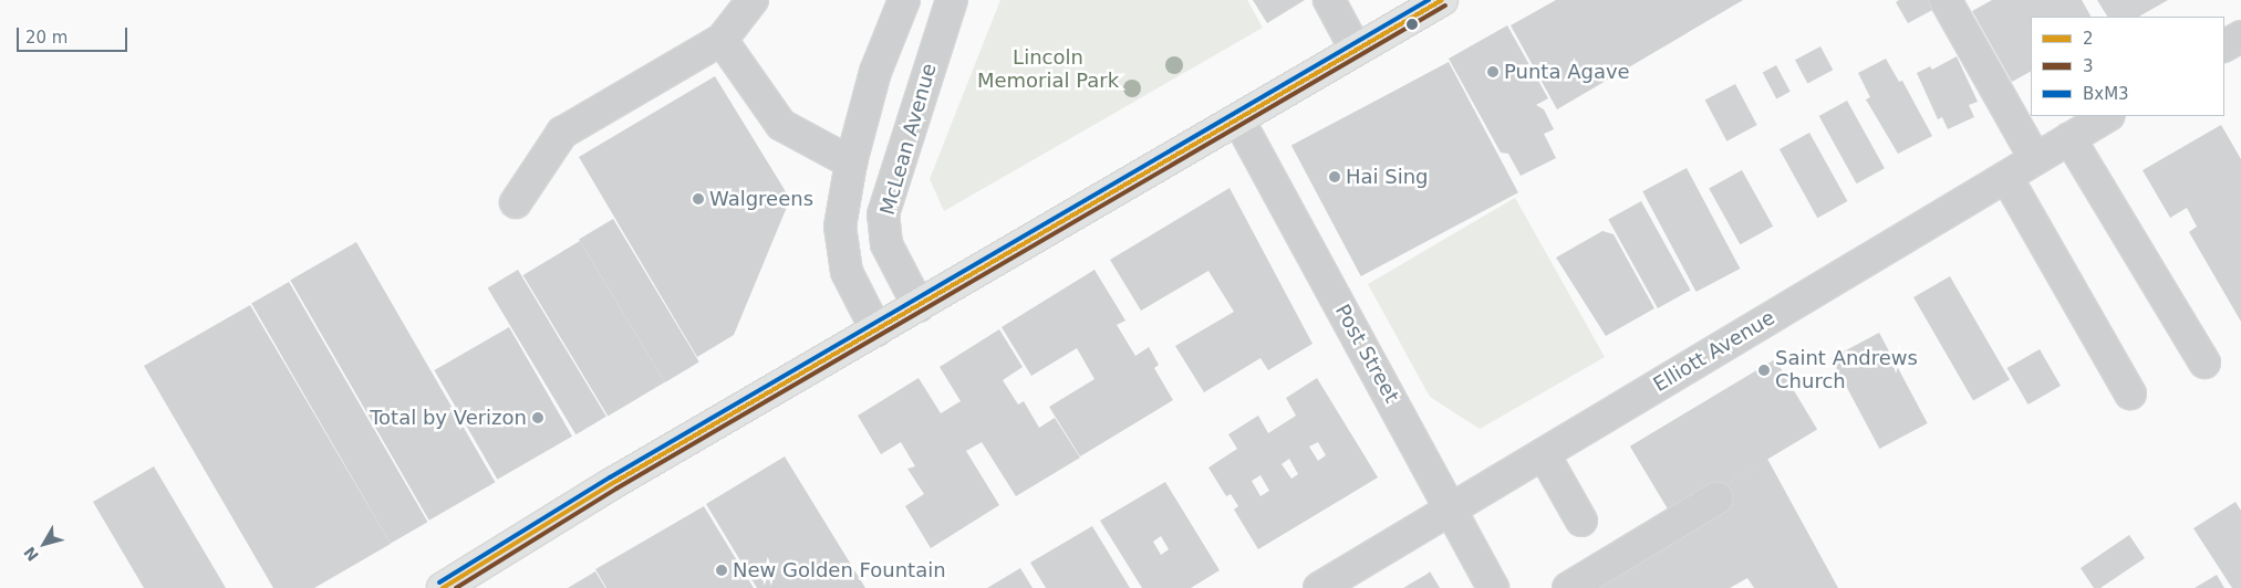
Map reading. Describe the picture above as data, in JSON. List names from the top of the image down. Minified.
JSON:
{"streets":{"street":["McLean Avenue","Elliott Avenue","Post Street"]},"crossings":[["Elliott Avenue","Post Street"]],"parks":["Lincoln Memorial Park"],"places":["Punta Agave","Hai Sing","Walgreens","Saint Andrews Church","Total by Verizon","New Golden Fountain"],"lines":["transit line 2","transit line BxM3","transit line 3"],"legend":["2","3","BxM3"],"scale_bar":"20 m","north":"bottom left"}
